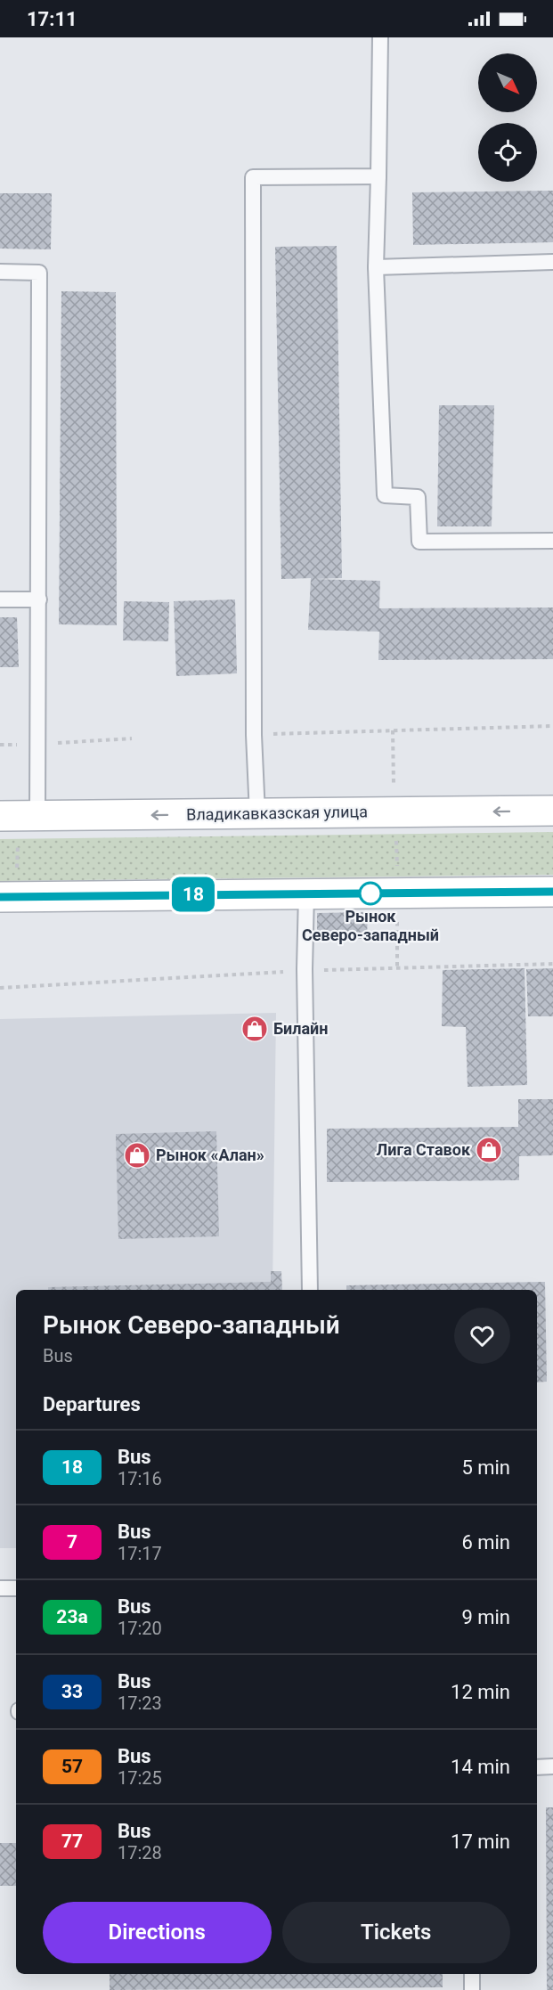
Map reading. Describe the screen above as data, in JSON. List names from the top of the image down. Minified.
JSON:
{"streets":{"main road":["Владикавказская улица"]},"places":{"other":["Рынок Северо-западный"],"shop":["Билайн","Лига Ставок","Рынок «Алан»"]},"lines":["bus line 18"],"north":"bottom right","page":{"status":"17:11","on_map":"18","heading":[["Рынок Северо-западный","Bus"],"Departures"],"list":[{"mark":"18","name":"Bus","note":"17:16","value":"5 min"},{"mark":"7","name":"Bus","note":"17:17","value":"6 min"},{"mark":"23a","name":"Bus","note":"17:20","value":"9 min"},{"mark":"33","name":"Bus","note":"17:23","value":"12 min"},{"mark":"57","name":"Bus","note":"17:25","value":"14 min"},{"mark":"77","name":"Bus","note":"17:28","value":"17 min"}],"buttons":["Directions","Tickets"]}}
